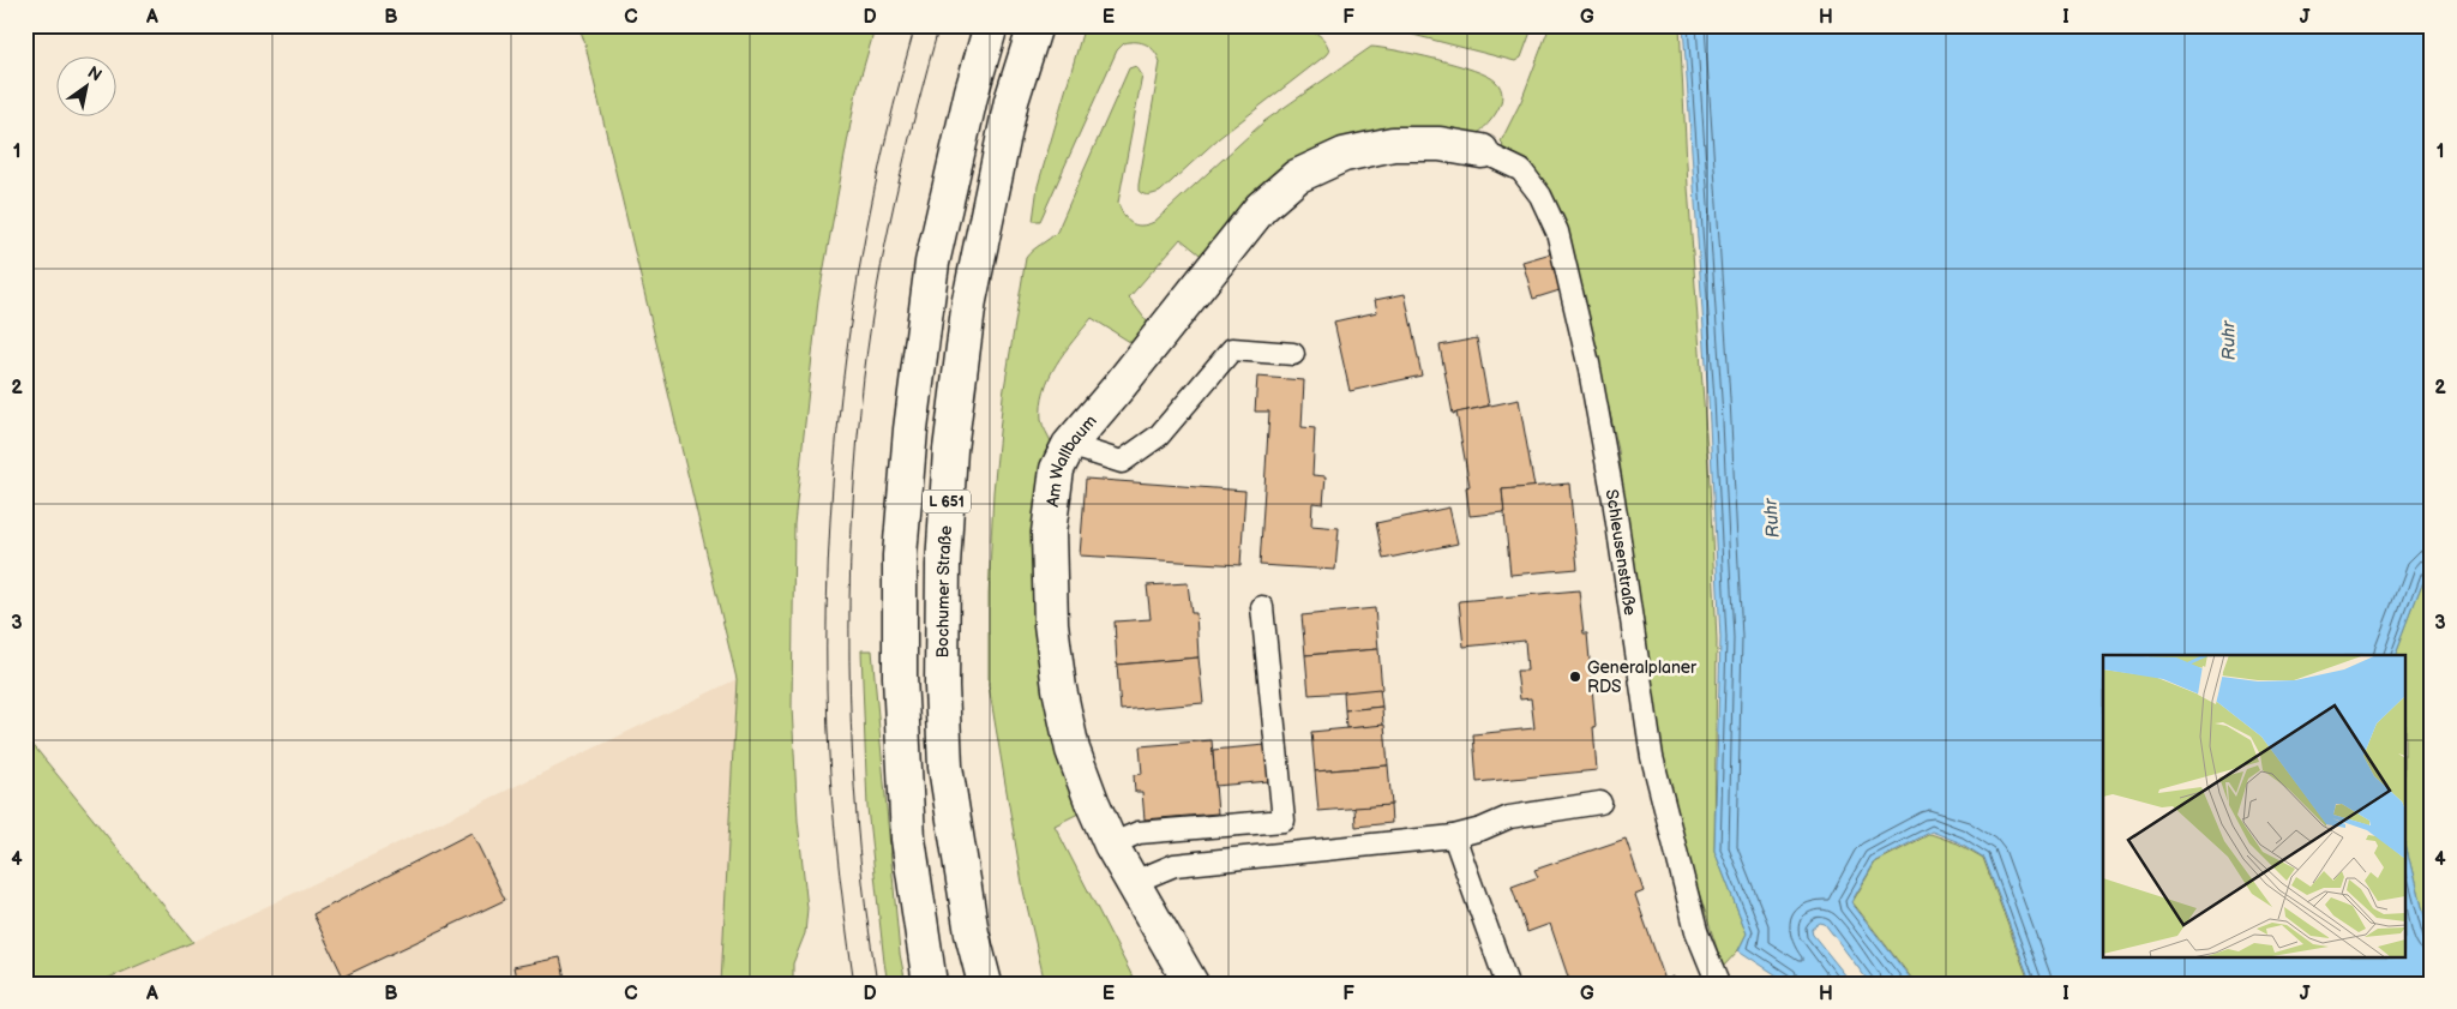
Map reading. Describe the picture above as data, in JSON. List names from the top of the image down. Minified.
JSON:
{"streets":{"main road":["Am Wallbaum","L 651","Bochumer Straße"],"lane":["Schleusenstraße"]},"crossings":[["Am Wallbaum","Schleusenstraße"]],"water":["Ruhr"],"places":["Generalplaner RDS"],"north":"top right","grid":{"columns":["A","B","C","D","E","F","G","H","I","J"],"rows":["1","2","3","4"]}}
